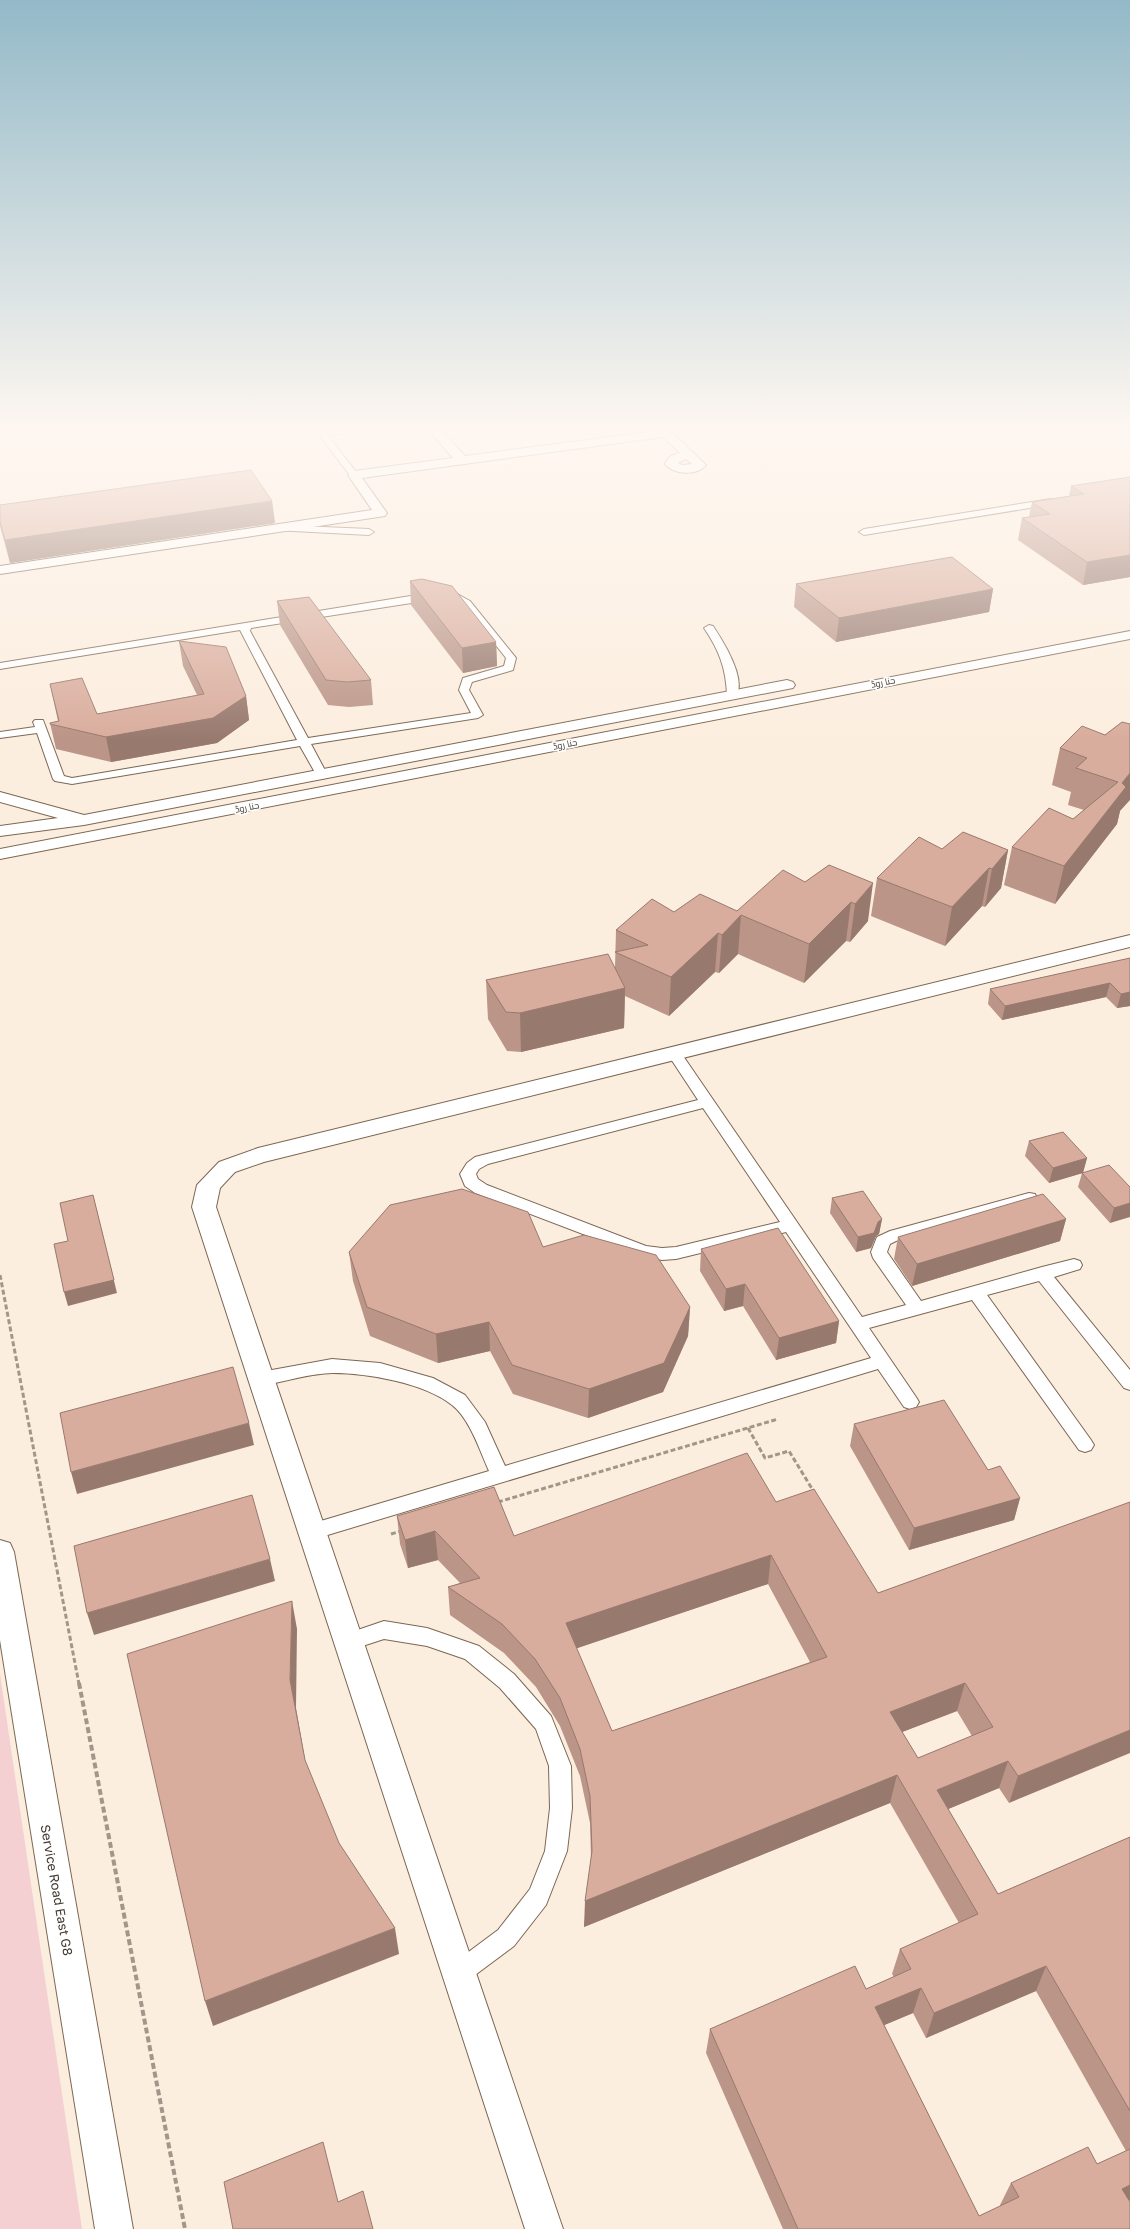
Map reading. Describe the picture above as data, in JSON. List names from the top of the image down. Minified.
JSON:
{"streets":{"street":["حنا روڈ","Service Road East G8"]}}
